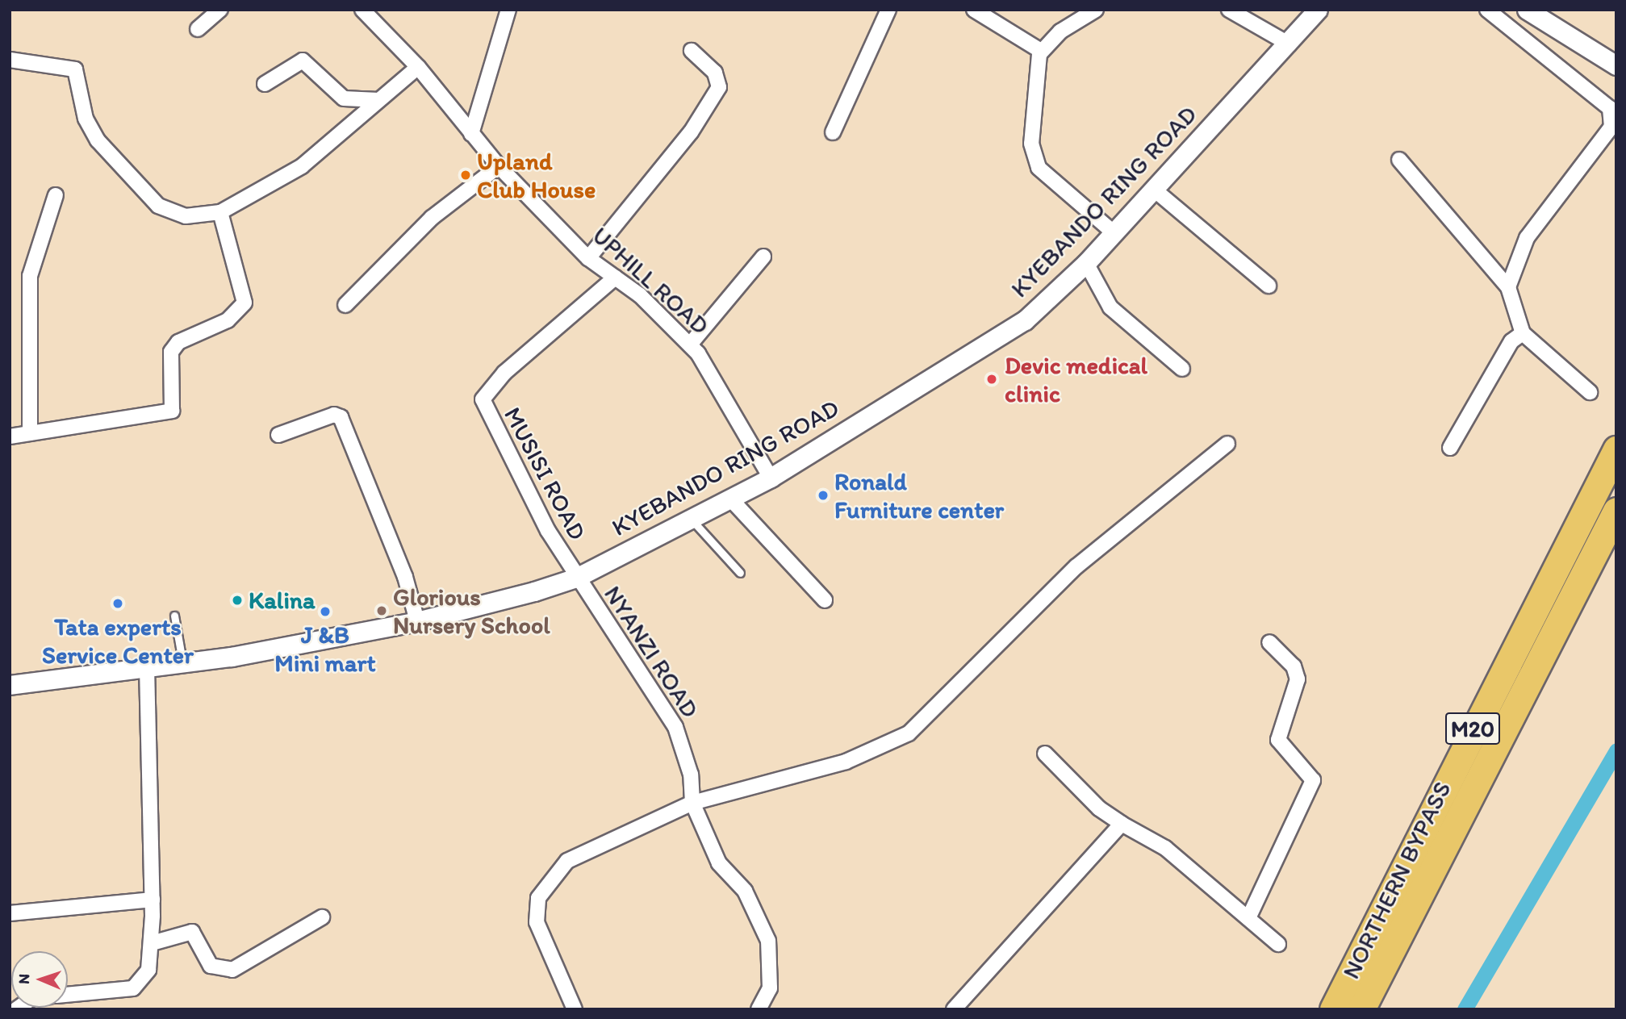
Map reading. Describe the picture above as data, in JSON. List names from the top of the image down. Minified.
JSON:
{"streets":{"highway":["M20","NORTHERN BYPASS"],"street":["KYEBANDO RING ROAD","UPHILL ROAD","MUSISI ROAD","NYANZI ROAD"]},"crossings":[["KYEBANDO RING ROAD","UPHILL ROAD"],["KYEBANDO RING ROAD","MUSISI ROAD"],["KYEBANDO RING ROAD","NYANZI ROAD"],["UPHILL ROAD","MUSISI ROAD"],["MUSISI ROAD","NYANZI ROAD"]],"places":["Upland Club House","Devic medical clinic","Ronald Furniture center","Kalina","Tata experts Service Center","Glorious Nursery School","J &B Mini mart"],"north":"left"}
